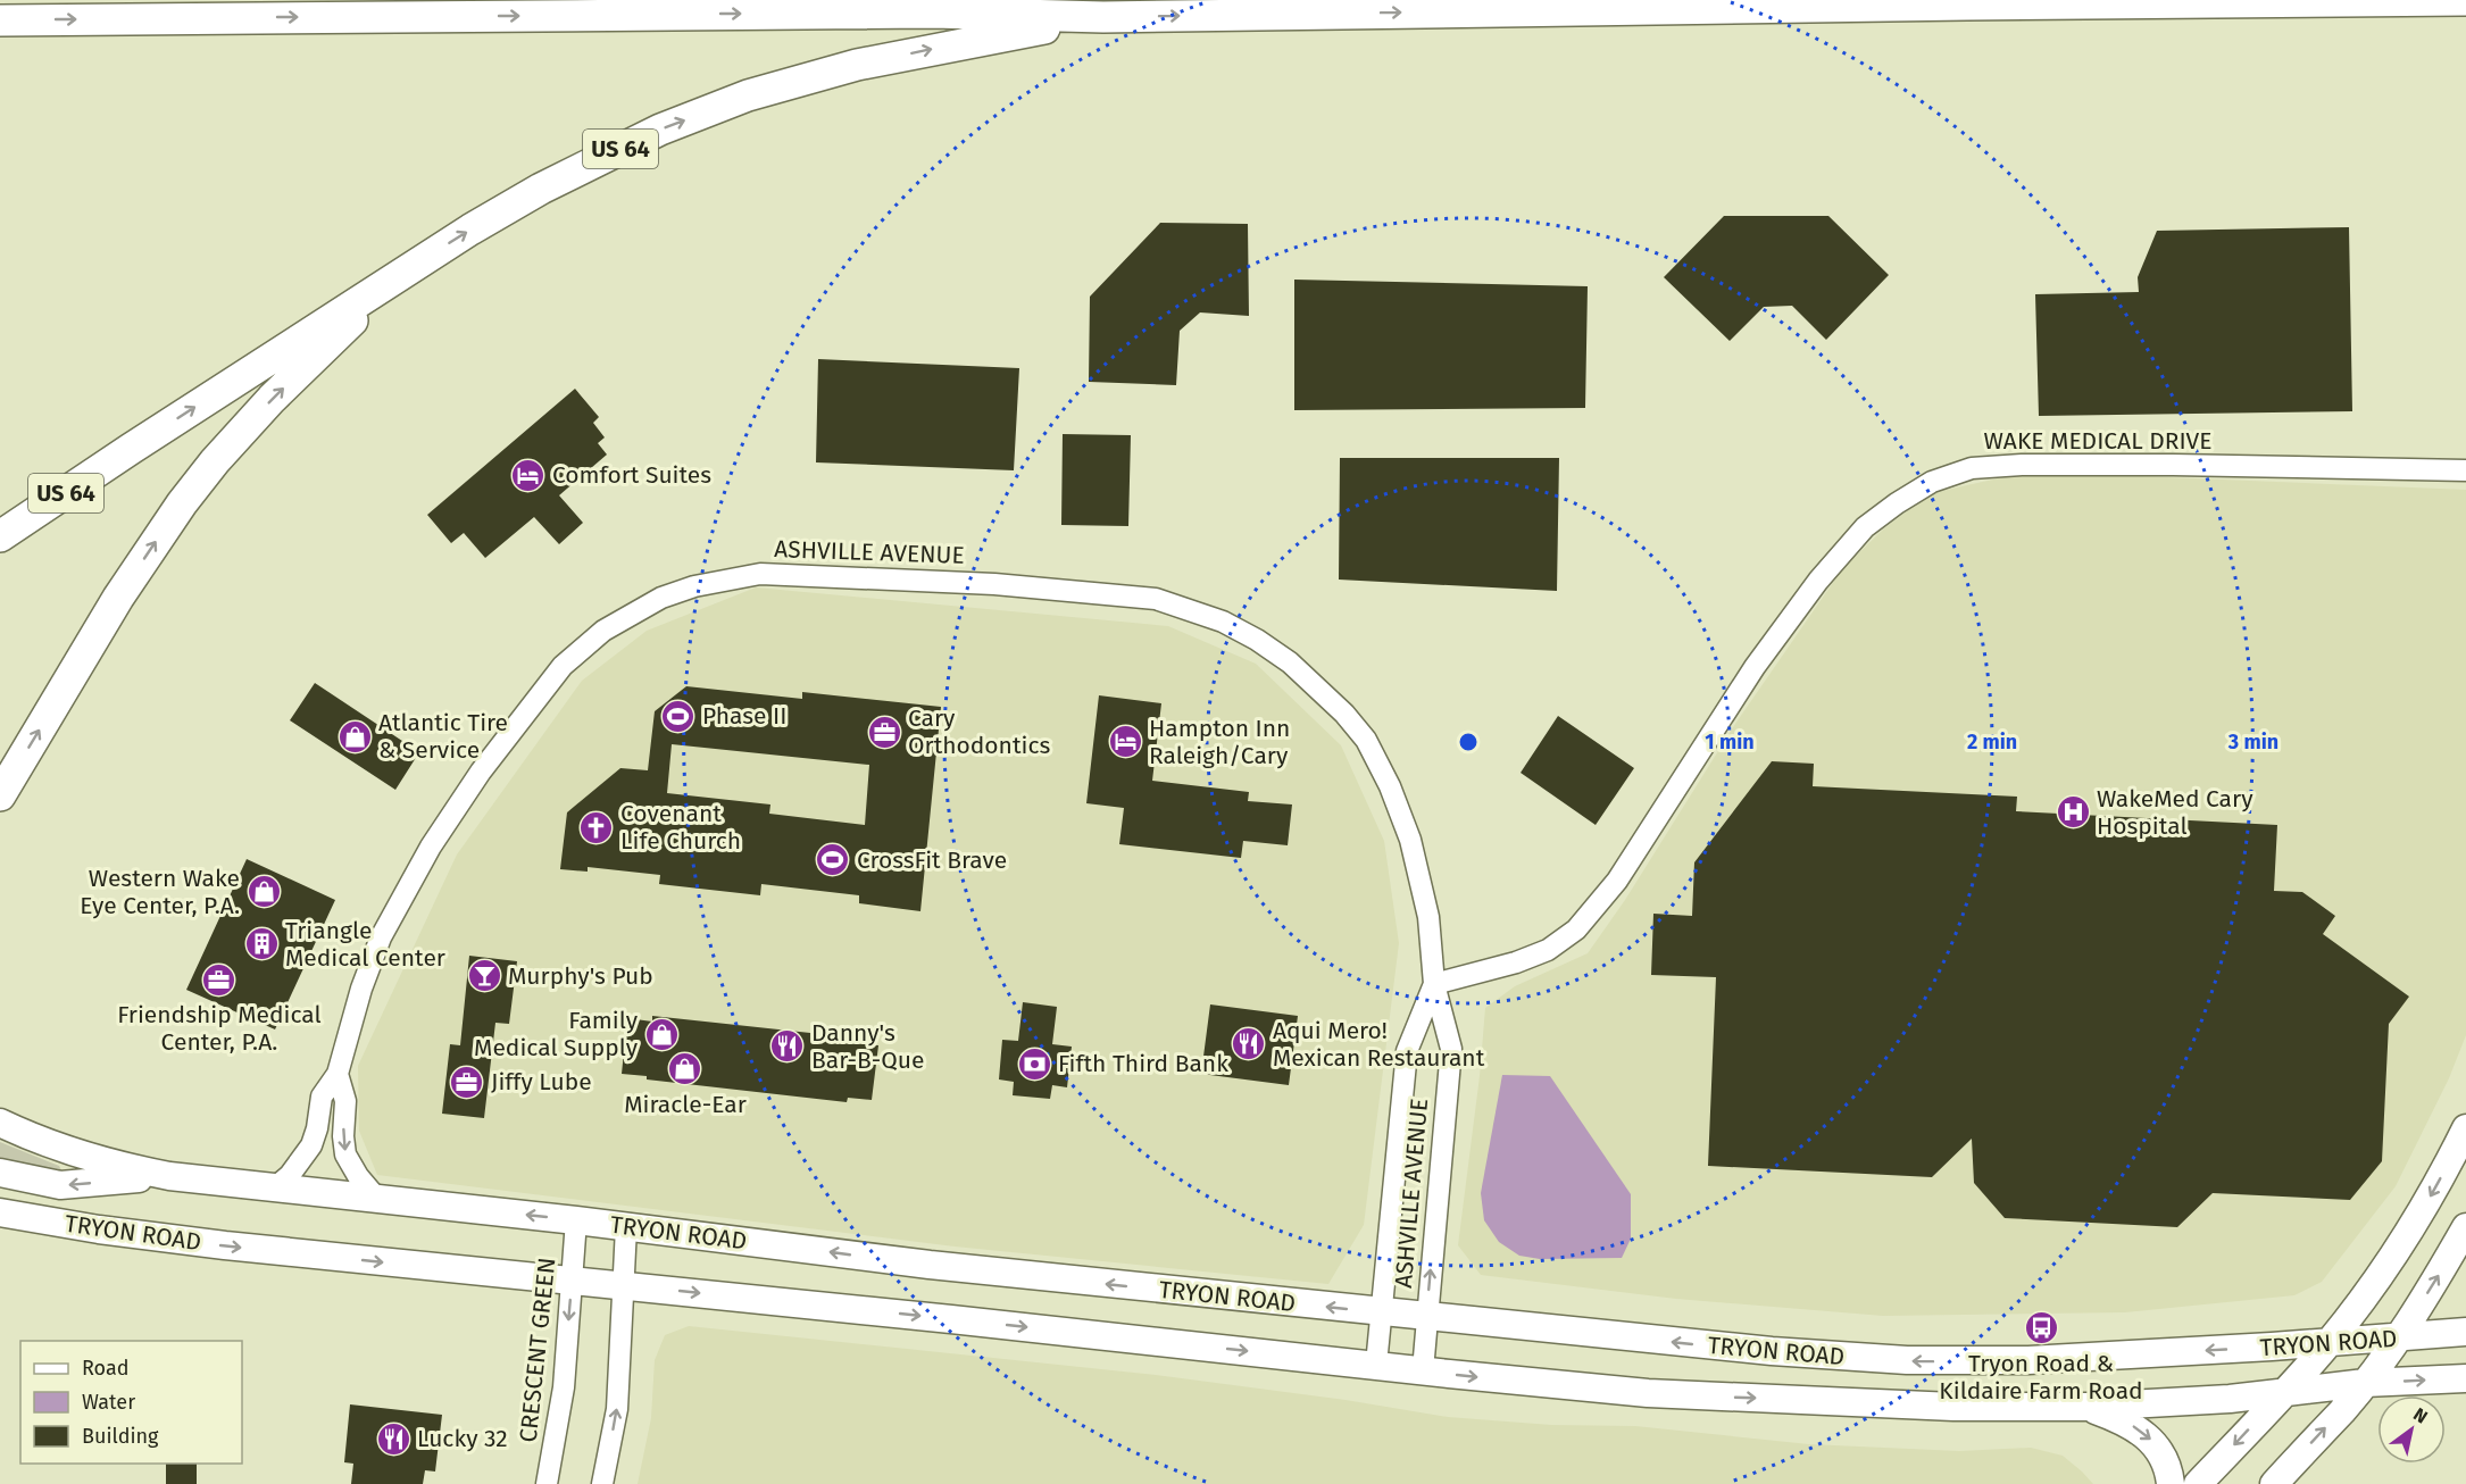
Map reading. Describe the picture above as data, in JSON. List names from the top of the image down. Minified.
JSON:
{"streets":{"highway":["US 64"],"main road":["TRYON ROAD"],"street":["WAKE MEDICAL DRIVE","ASHVILLE AVENUE","CRESCENT GREEN"]},"crossings":[["WAKE MEDICAL DRIVE","ASHVILLE AVENUE"],["ASHVILLE AVENUE","TRYON ROAD"],["TRYON ROAD","CRESCENT GREEN"]],"places":{"hotel":["Comfort Suites","Hampton Inn Raleigh/Cary"],"sports":["Phase II","CrossFit Brave"],"office":["Cary Orthodontics","Friendship Medical Center, P.A.","Jiffy Lube"],"shop":["Atlantic Tire & Service","Western Wake Eye Center, P.A.","Family Medical Supply","Miracle-Ear"],"hospital":["WakeMed Cary Hospital"],"church":["Covenant Life Church"],"building":["Triangle Medical Center"],"bar":["Murphy's Pub"],"restaurant":["Aqui Mero! Mexican Restaurant","Danny's Bar-B-Que","Lucky 32"],"bank":["Fifth Third Bank"],"bus stop":["Tryon Road & Kildaire Farm Road"]},"legend":["Road","Water","Building"],"north":"top right","rings":["1 min","2 min","3 min"]}
